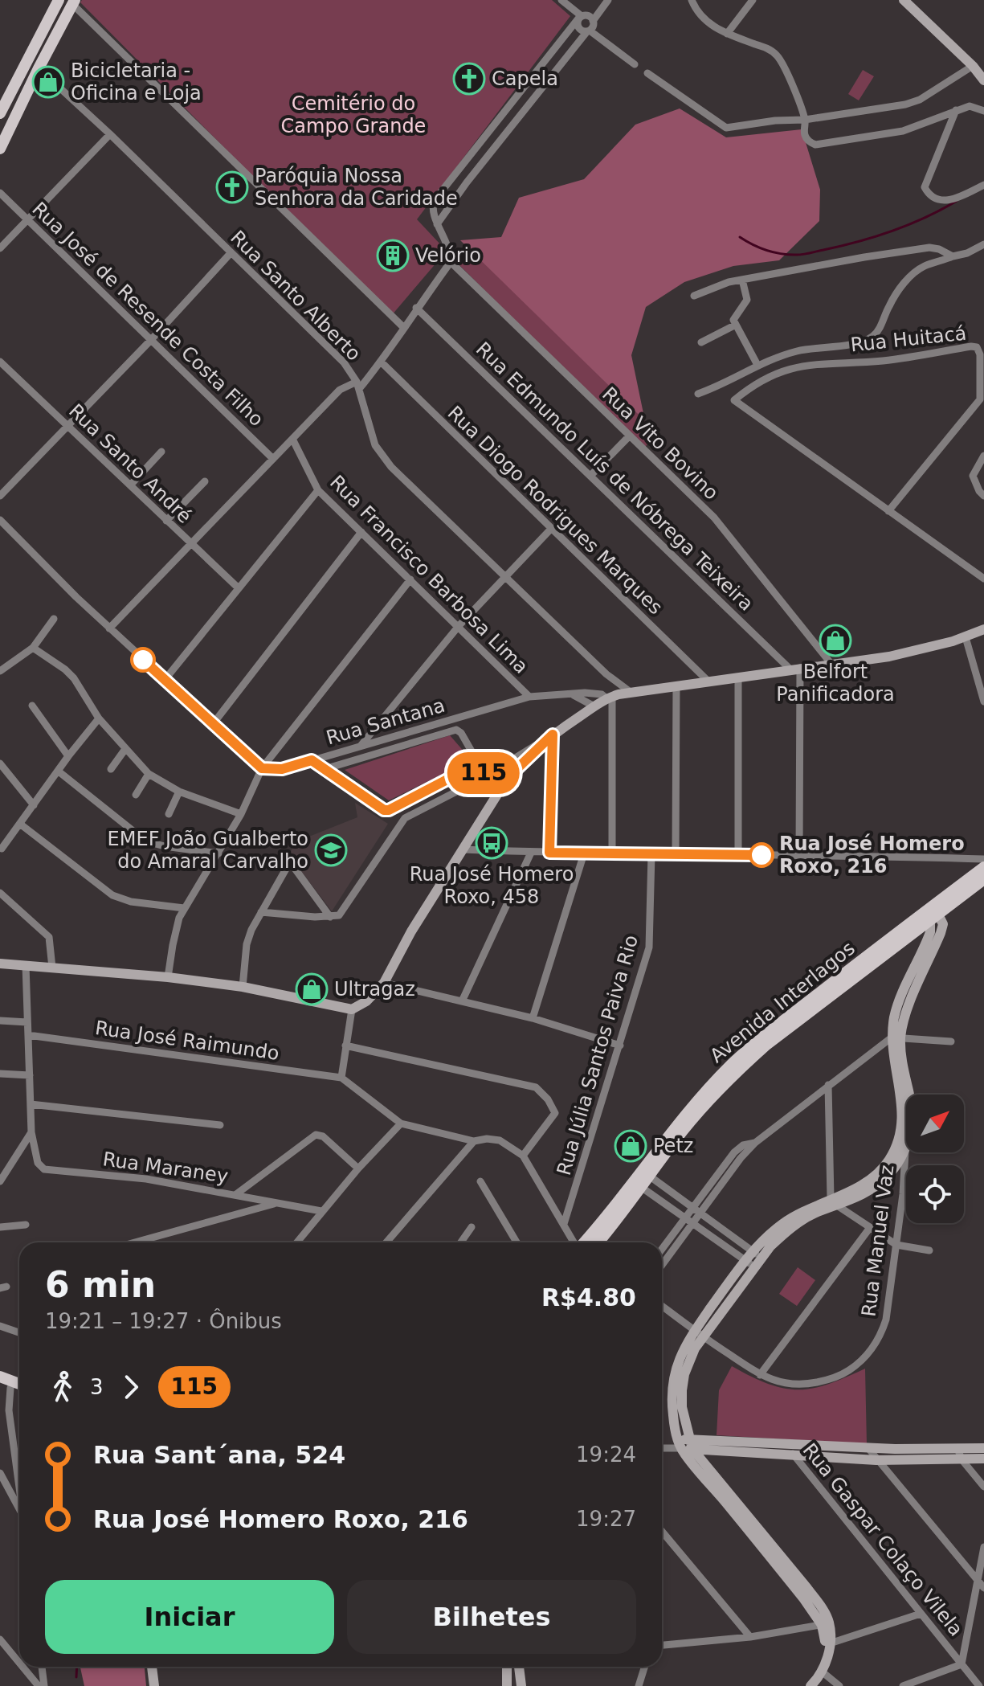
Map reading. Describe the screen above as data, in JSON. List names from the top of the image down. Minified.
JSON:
{"streets":{"main road":["Avenida Interlagos"],"street":["Rua Santo Alberto","Rua José de Resende Costa Filho","Rua Huitacá","Rua Vito Bovino","Rua Santo André","Rua Edmundo Luís de Nóbrega Teixeira","Rua Diogo Rodrigues Marques","Rua Francisco Barbosa Lima","Rua Santana","Rua José Raimundo","Rua Júlia Santos Paiva Rio","Rua Maraney","Rua Manuel Vaz","Rua Gaspar Colaço Vilela"]},"crossings":[["Rua Santo Alberto","Rua Santana"],["Rua Francisco Barbosa Lima","Rua Santana"]],"parks":["Cemitério do Campo Grande"],"places":{"church":["Capela","Paróquia Nossa Senhora da Caridade"],"shop":["Bicicletaria - Oficina e Loja","Belfort Panificadora","Ultragaz","Petz"],"building":["Velório"],"bus stop":["Rua José Homero Roxo, 458"],"school or university":["EMEF João Gualberto do Amaral Carvalho"],"other":["Rua José Homero Roxo, 216"]},"lines":["bus line 115"],"north":"top right","page":{"on_map":"115","heading":["6 min","19:21 – 19:27 · Ônibus","R$4.80"],"legs":["3","115"],"list":[{"name":"Rua Sant´ana, 524","value":"19:24"},{"name":"Rua José Homero Roxo, 216","value":"19:27"}],"buttons":["Iniciar","Bilhetes"]}}
